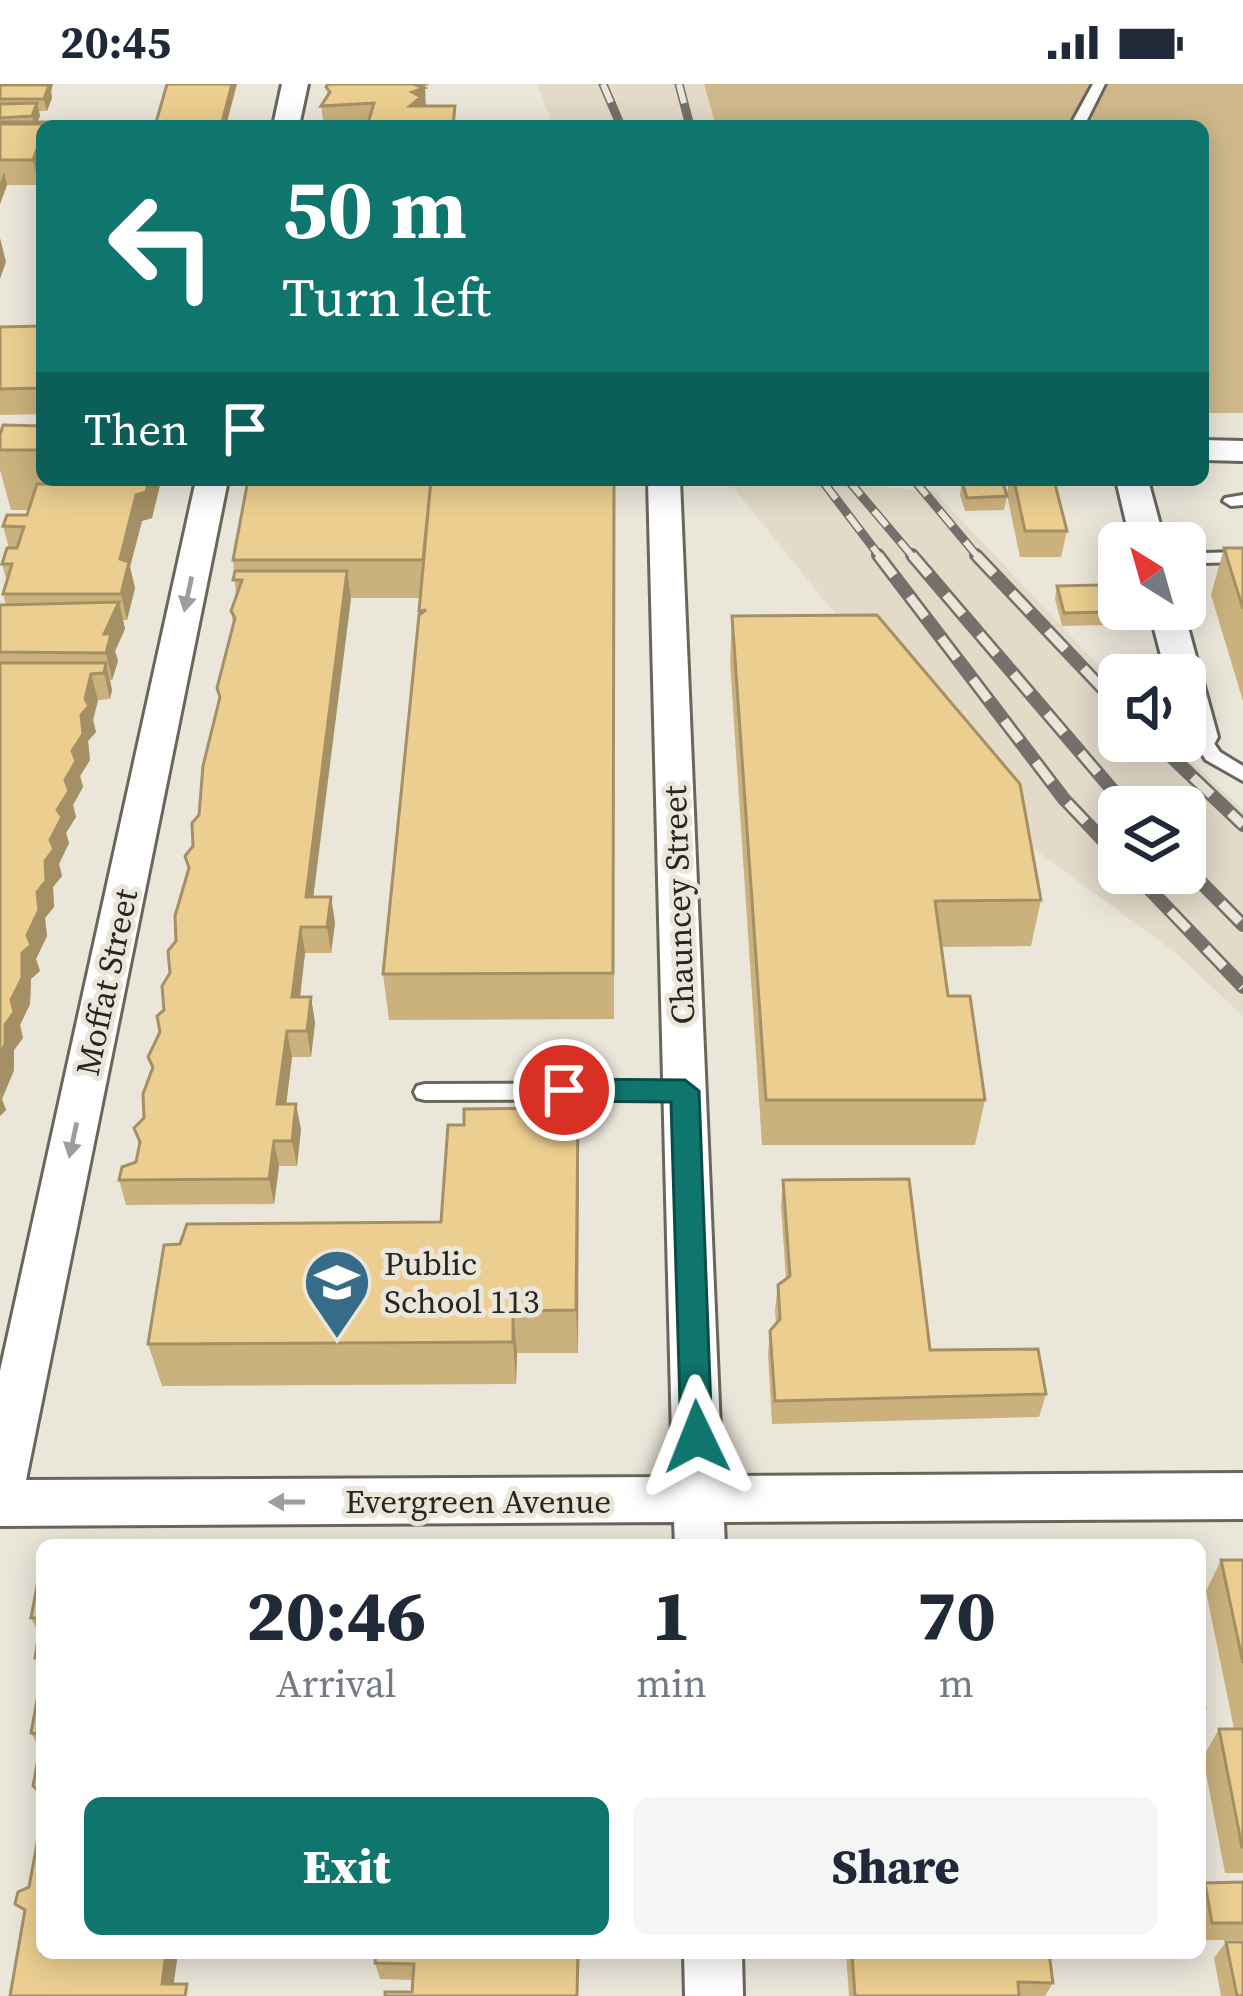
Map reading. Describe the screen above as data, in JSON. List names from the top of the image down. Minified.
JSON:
{"streets":{"street":["Chauncey Street","Moffat Street","Evergreen Avenue"]},"crossings":[["Chauncey Street","Evergreen Avenue"]],"one_way":["Moffat Street","Evergreen Avenue"],"places":{"school or university":["Public School 113"]},"north":"top left","page":{"status":"20:45","turn":["50 m","Turn left"],"then":"Then","eta":["20:46","Arrival","1","min","70","m"],"buttons":["Exit","Share"]}}
